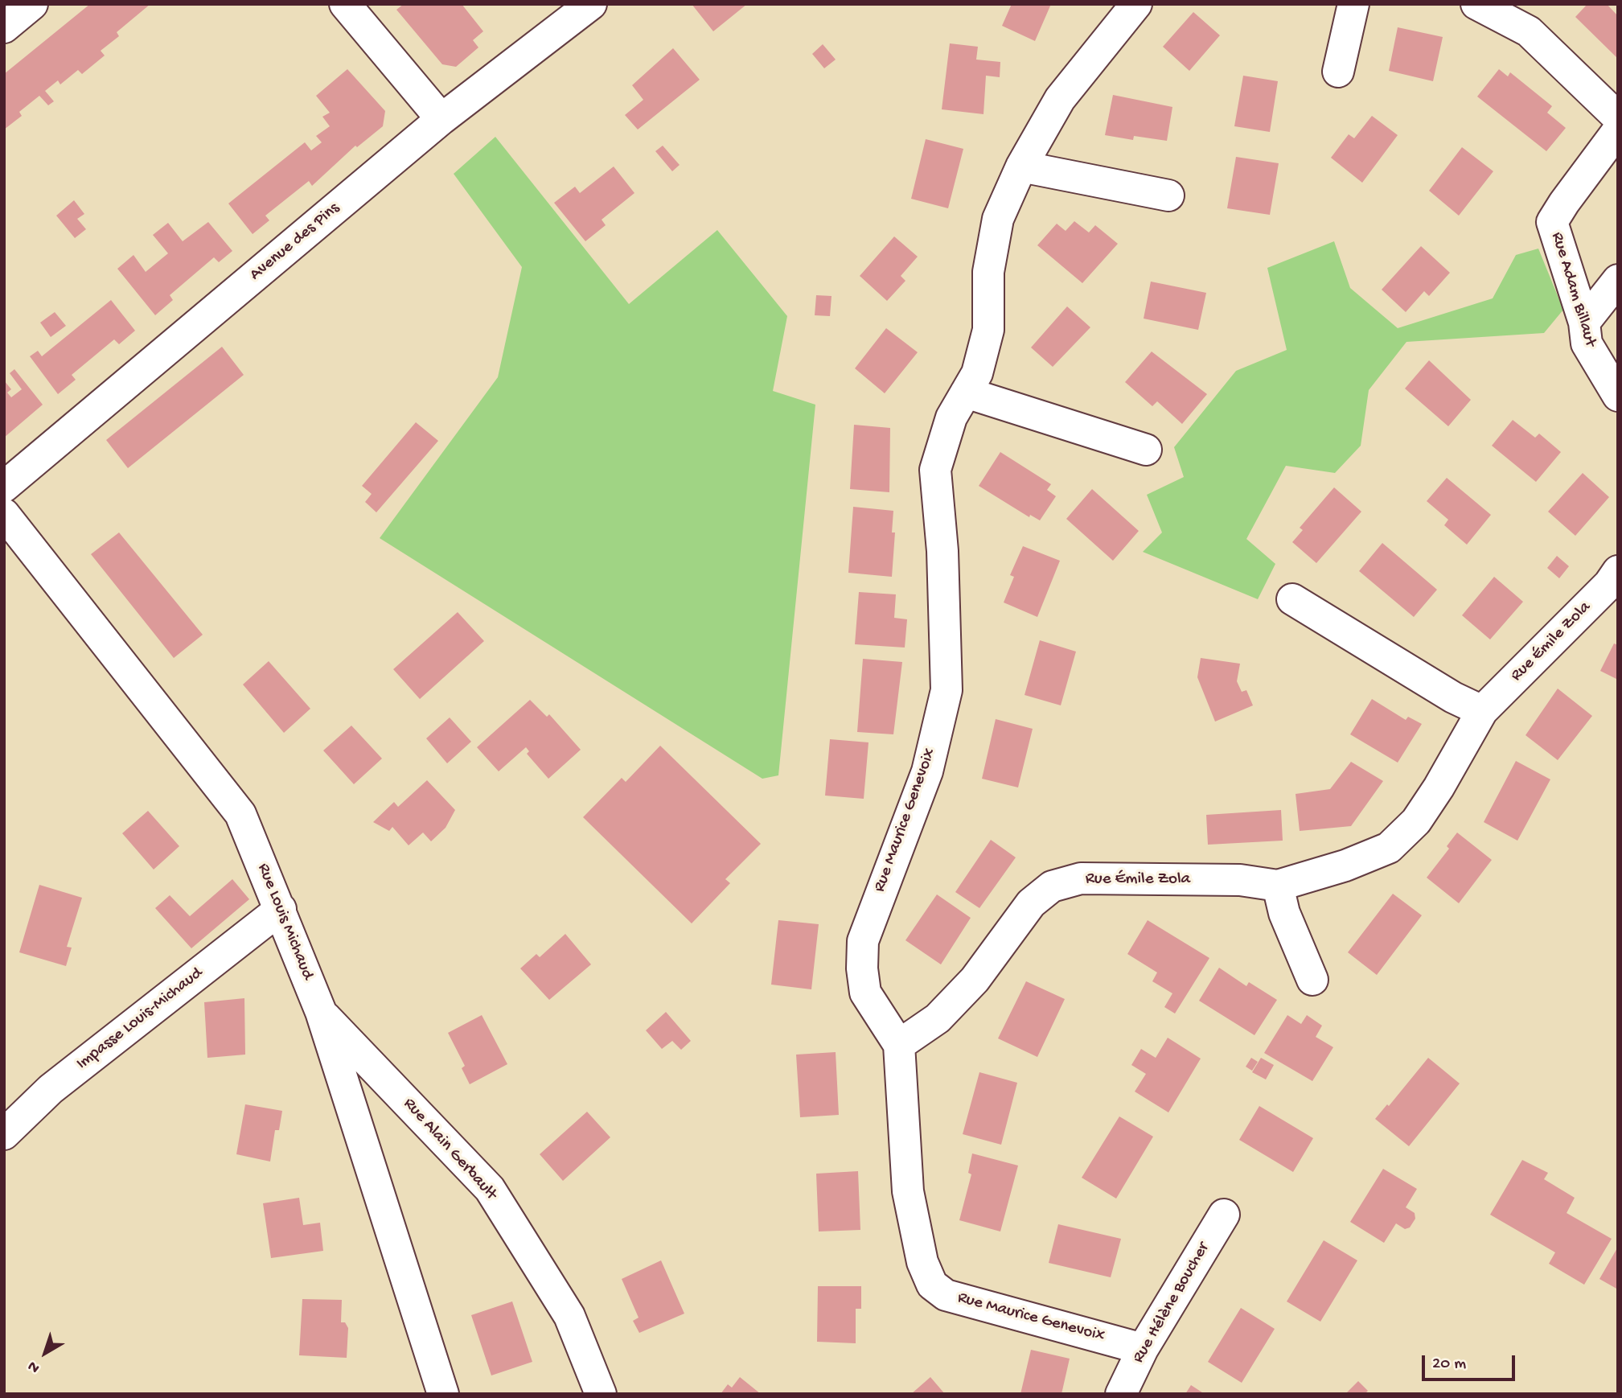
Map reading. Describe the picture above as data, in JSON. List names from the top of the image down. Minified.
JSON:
{"streets":{"street":["Avenue des Pins","Rue Adam Billaut","Rue Émile Zola","Rue Maurice Genevoix","Rue Louis Michaud","Impasse Louis-Michaud","Rue Alain Gerbault","Rue Hélène Boucher"]},"crossings":[["Rue Émile Zola","Rue Maurice Genevoix"],["Rue Maurice Genevoix","Rue Hélène Boucher"],["Rue Louis Michaud","Impasse Louis-Michaud"],["Rue Louis Michaud","Rue Alain Gerbault"]],"scale_bar":"20 m","north":"bottom left"}
